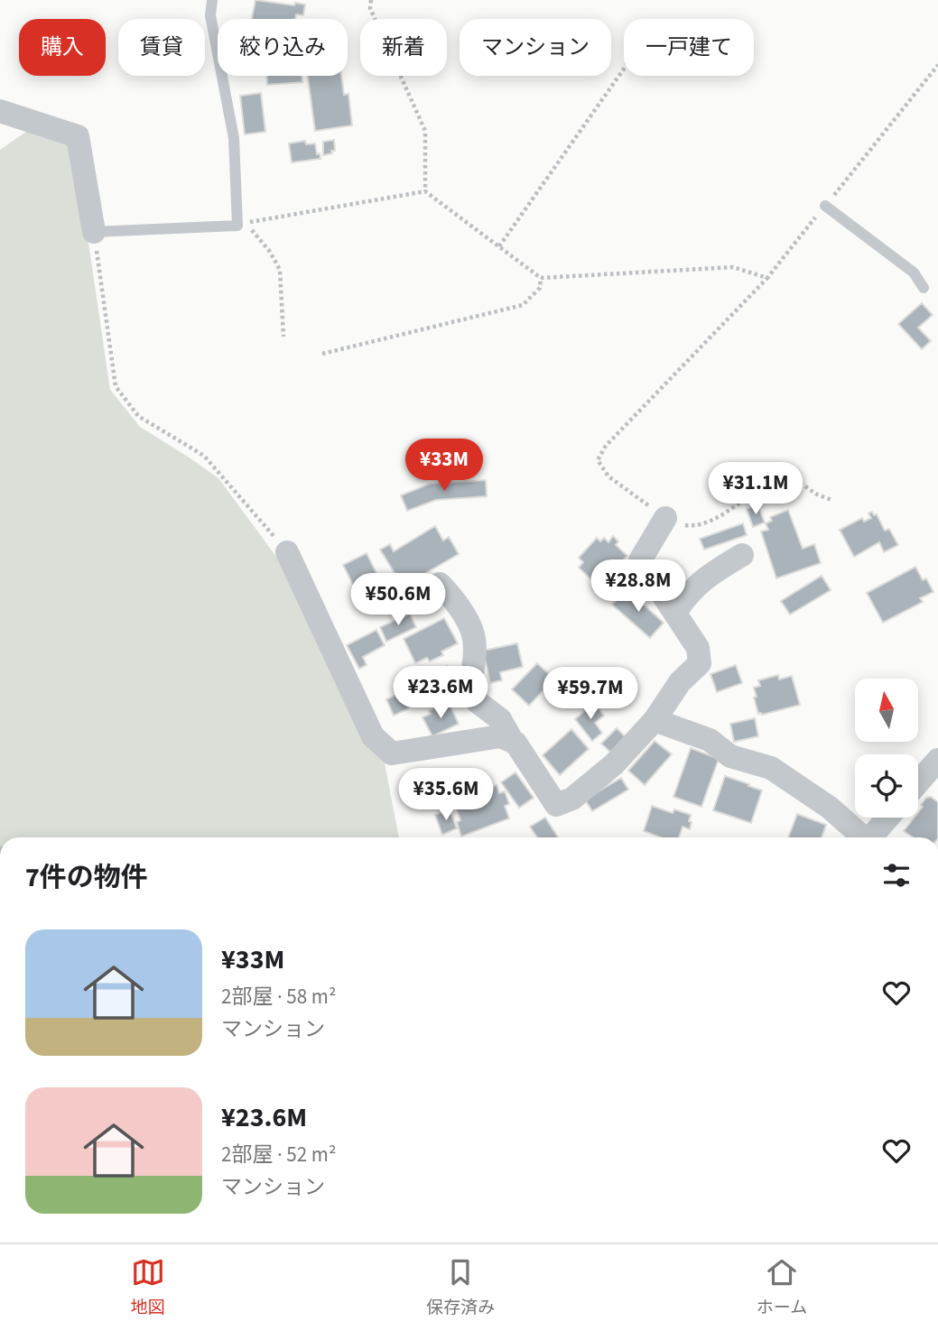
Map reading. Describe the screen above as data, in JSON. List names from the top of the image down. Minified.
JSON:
{"north":"top","page":{"chip":["購入","賃貸","絞り込み","新着","マンション","一戸建て"],"price":["¥33M","¥31.1M","¥28.8M","¥50.6M","¥23.6M","¥59.7M","¥35.6M"],"heading":"7件の物件","list":[{"name":"¥33M","note":"2部屋 · 58 m² · マンション"},{"name":"¥23.6M","note":"2部屋 · 52 m² · マンション"}],"tabs":["地図","保存済み","ホーム"]}}
